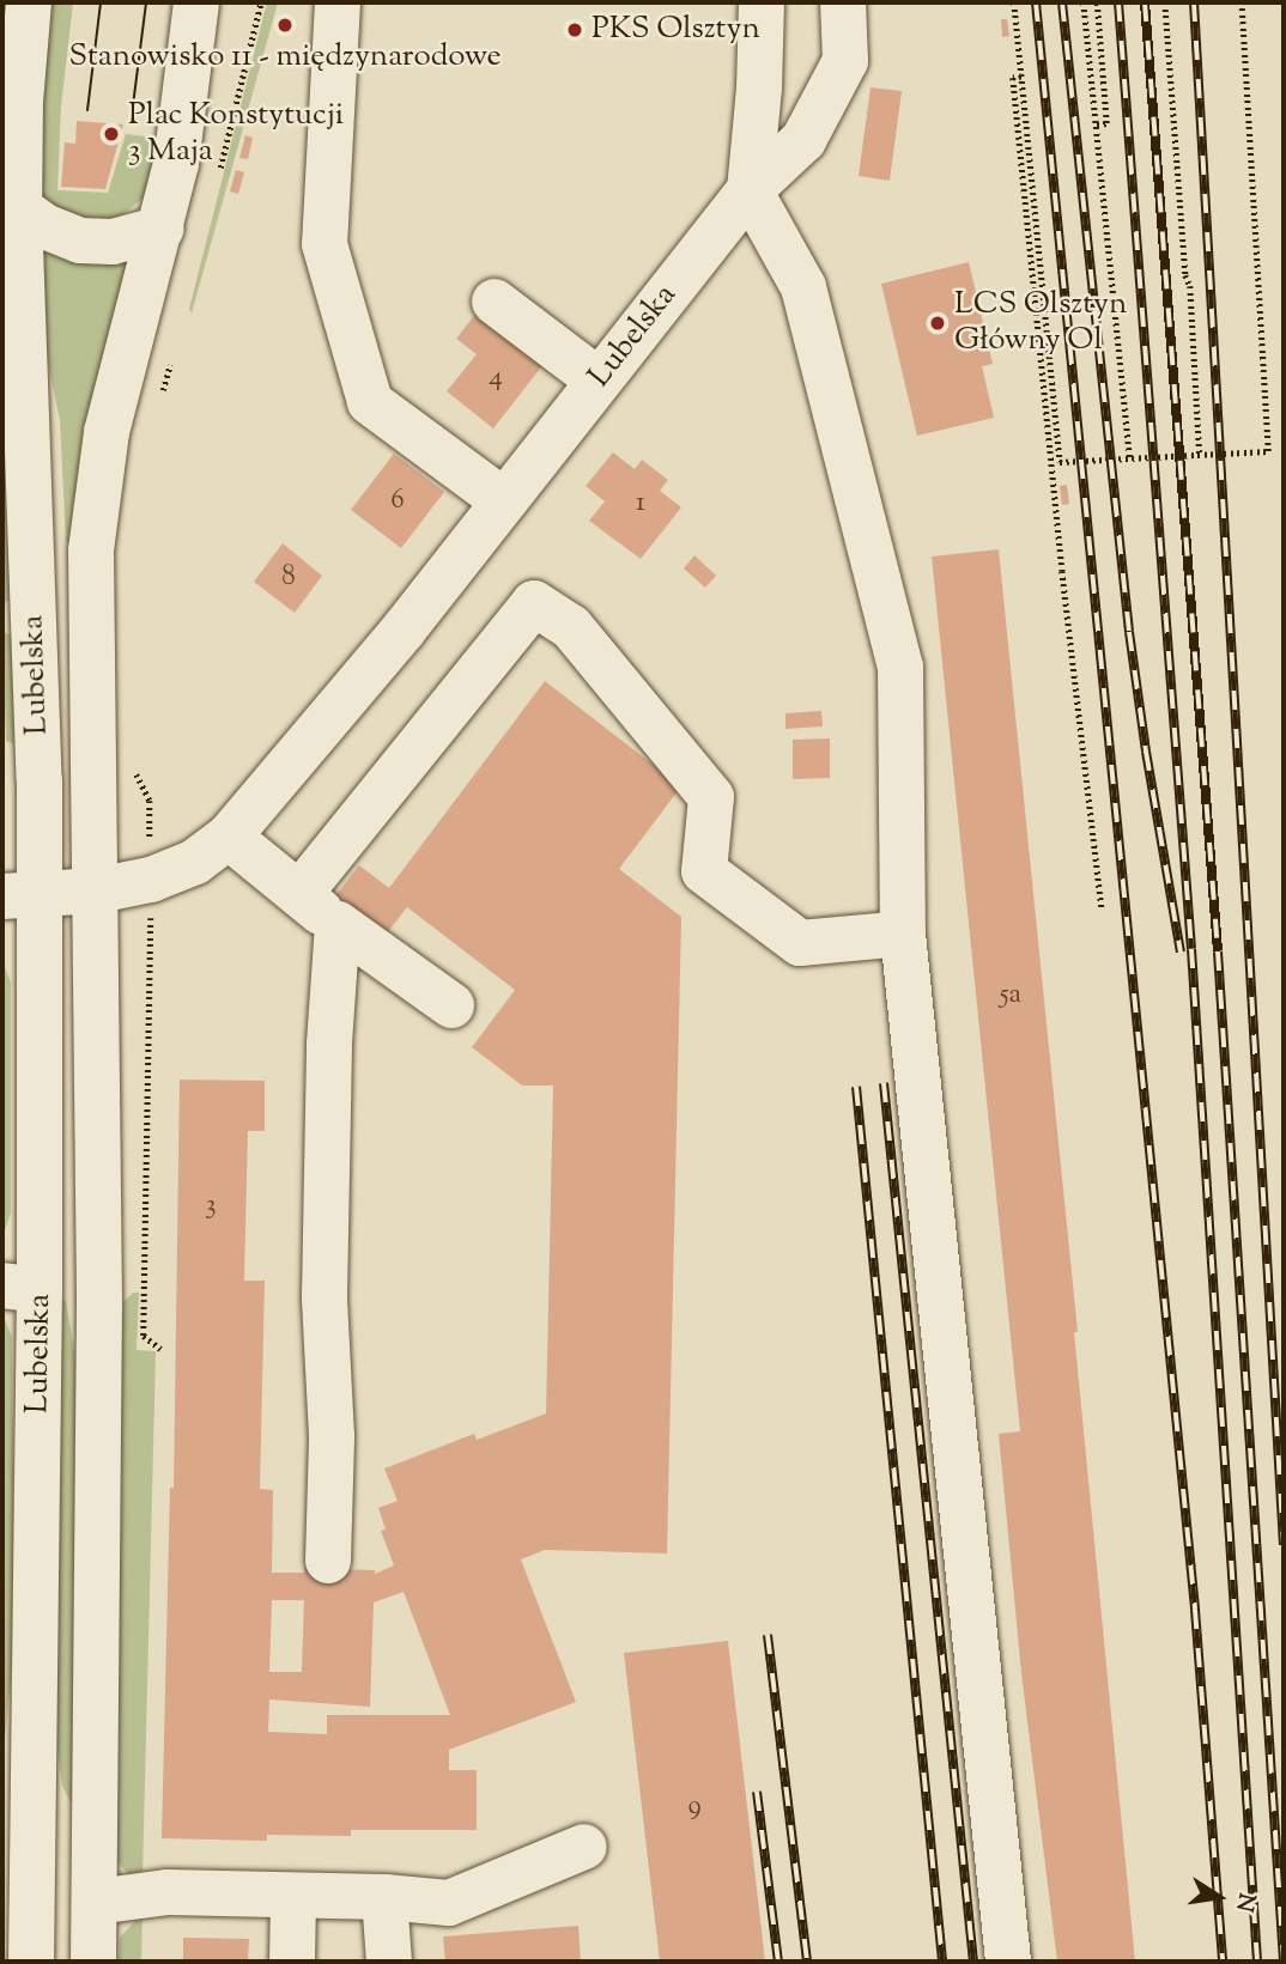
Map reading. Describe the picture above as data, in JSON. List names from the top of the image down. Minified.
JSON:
{"streets":{"street":["Lubelska"]},"places":["Stanowisko 11 - międzynarodowe","PKS Olsztyn","Plac Konstytucji 3 Maja","LCS Olsztyn Główny Ol"],"house_numbers":["4","6","1","8","5a","3","9"],"north":"right"}
